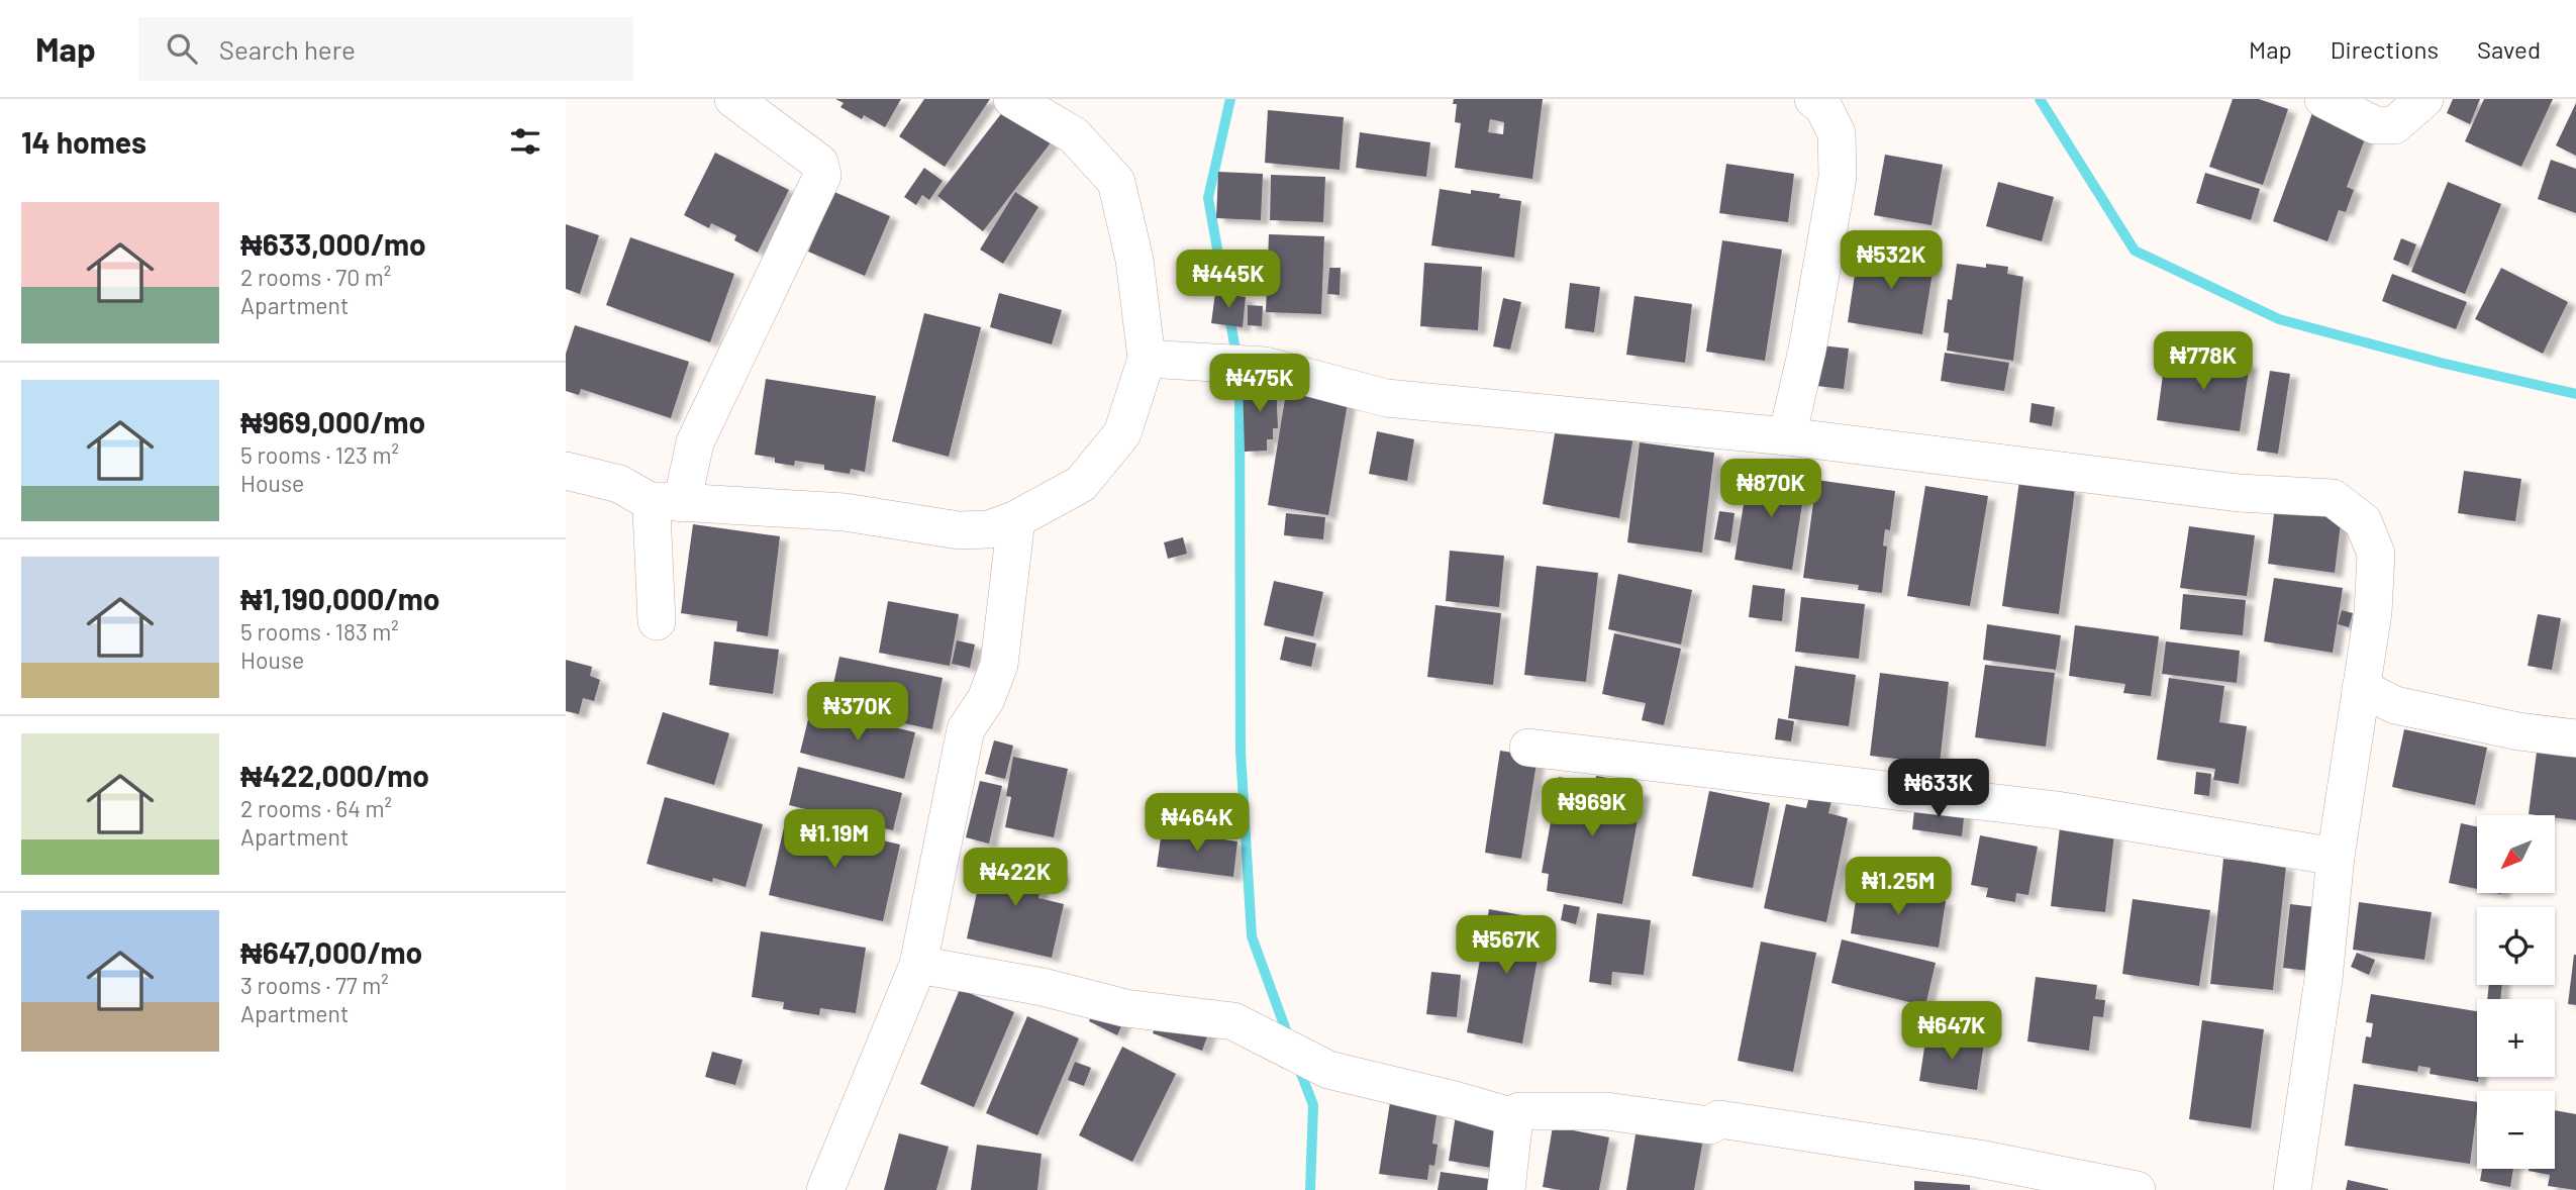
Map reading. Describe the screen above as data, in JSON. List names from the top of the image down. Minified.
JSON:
{"north":"bottom left","page":{"header":"Map","search":"Search here","nav":["Map","Directions","Saved"],"heading":"14 homes","list":[{"name":"₦633,000/mo","note":"2 rooms · 70 m² · Apartment"},{"name":"₦969,000/mo","note":"5 rooms · 123 m² · House"},{"name":"₦1,190,000/mo","note":"5 rooms · 183 m² · House"},{"name":"₦422,000/mo","note":"2 rooms · 64 m² · Apartment"},{"name":"₦647,000/mo","note":"3 rooms · 77 m² · Apartment"}],"price":["₦532K","₦445K","₦778K","₦475K","₦870K","₦370K","₦633K","₦969K","₦464K","₦1.19M","₦422K","₦1.25M","₦567K","₦647K"],"map_buttons":["+","−"]}}
